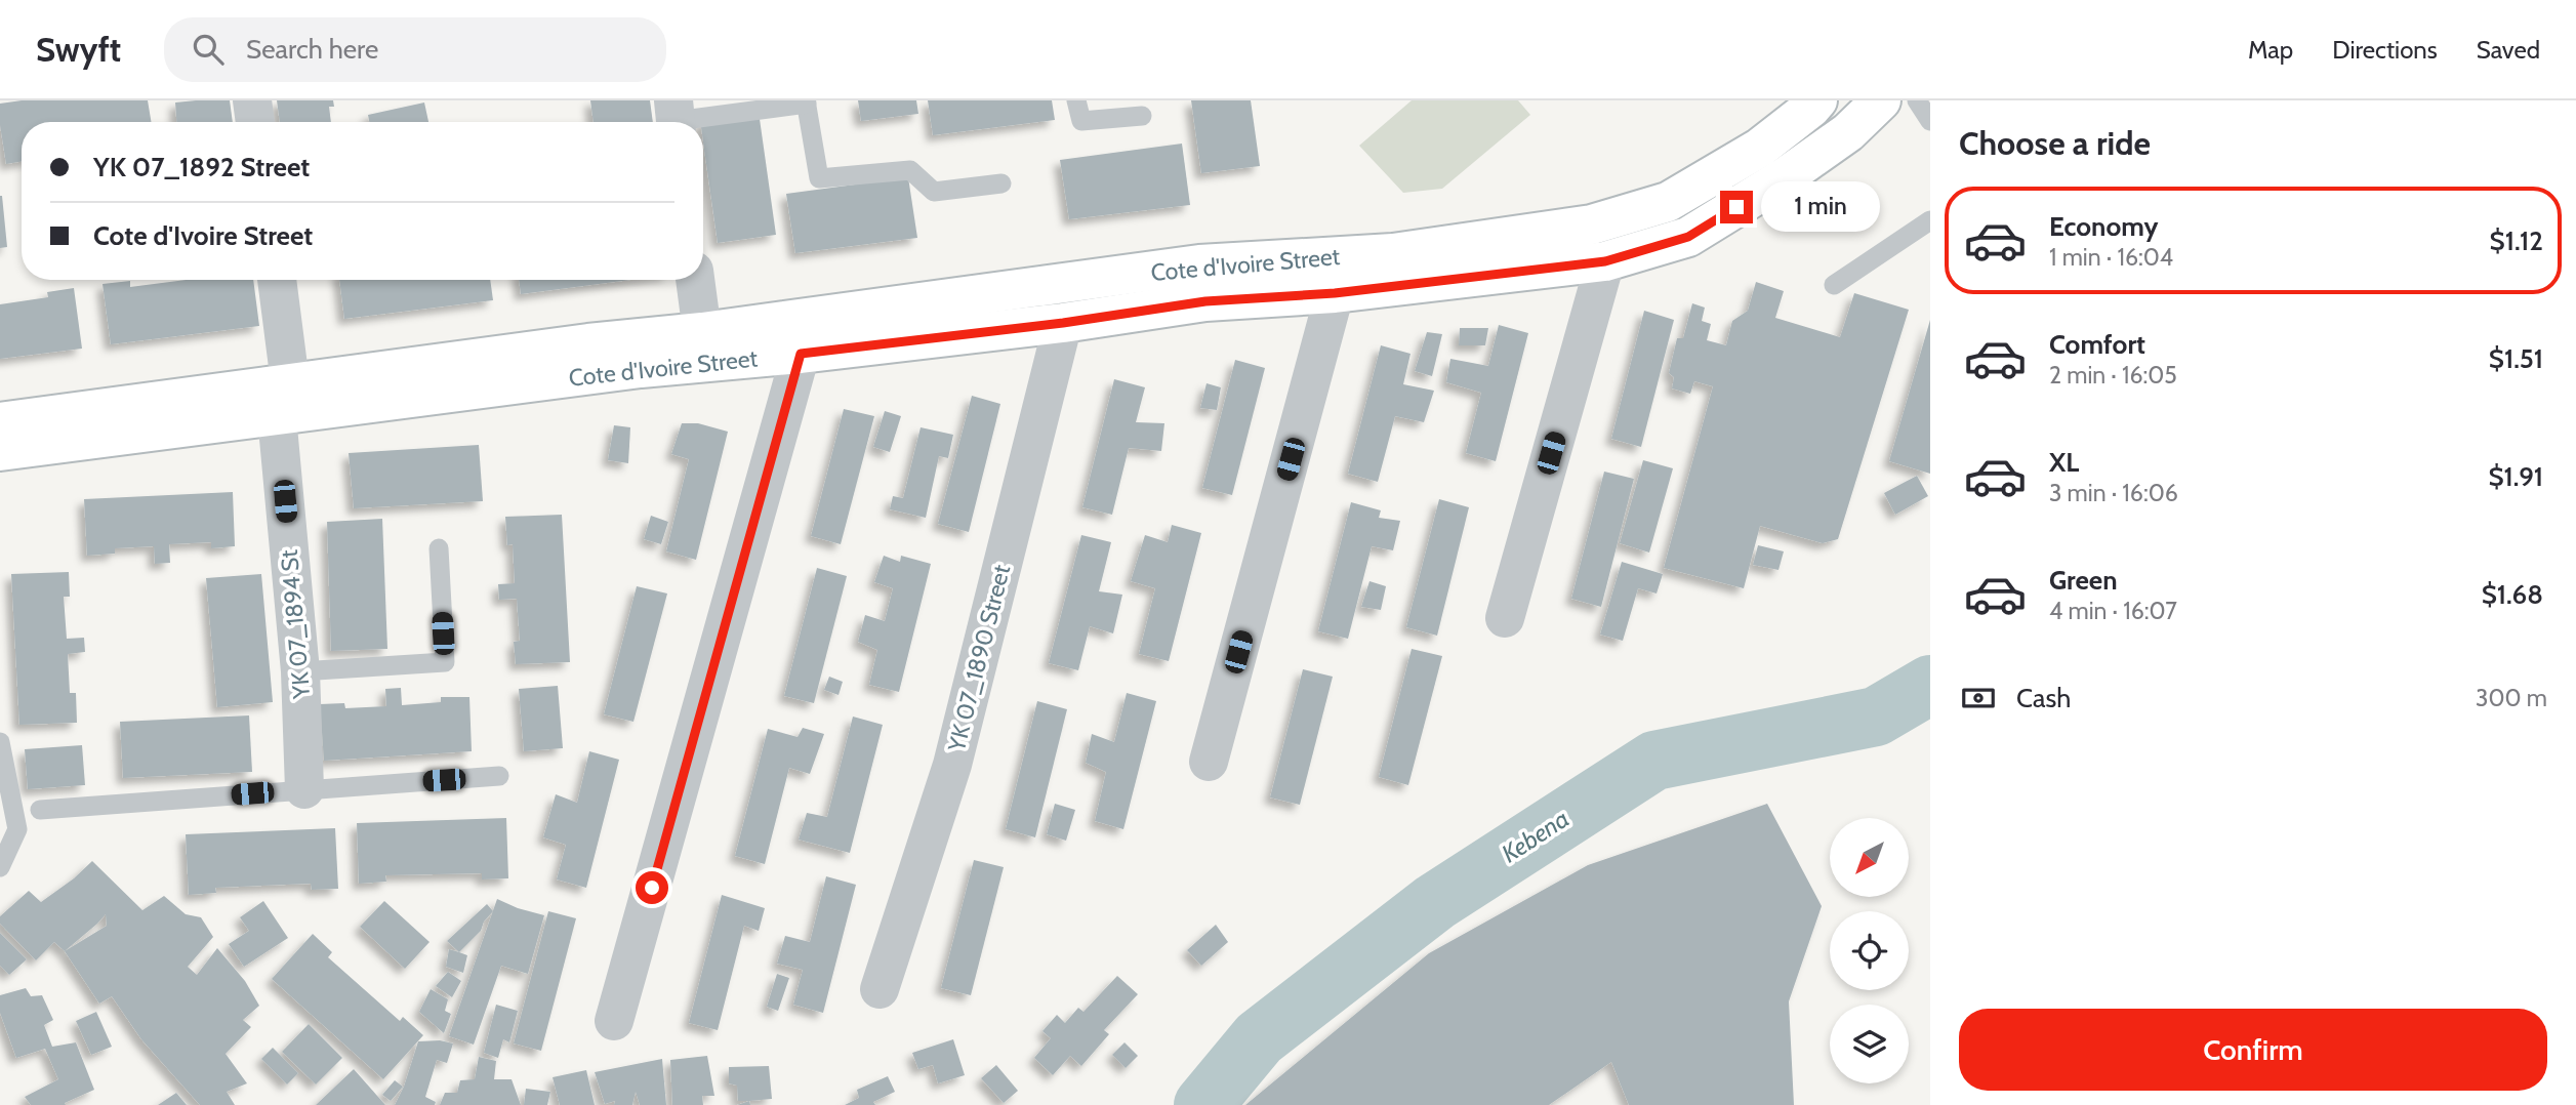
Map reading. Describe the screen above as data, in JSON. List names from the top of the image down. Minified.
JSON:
{"streets":{"main road":["Cote d'Ivoire Street"],"street":["YK 07_1894 St","YK 07_1890 Street"]},"crossings":[["Cote d'Ivoire Street","YK 07_1894 St"],["Cote d'Ivoire Street","YK 07_1890 Street"]],"water":["Kebena"],"north":"bottom left","page":{"header":"Swyft","search":"Search here","nav":["Map","Directions","Saved"],"heading":"Choose a ride","banner":["YK 07_1892 Street","Cote d'Ivoire Street"],"bubble":"1 min","list":[{"name":"Economy","note":"1 min · 16:04","value":"$1.12"},{"name":"Comfort","note":"2 min · 16:05","value":"$1.51"},{"name":"XL","note":"3 min · 16:06","value":"$1.91"},{"name":"Green","note":"4 min · 16:07","value":"$1.68"}],"pay":["Cash","300 m"],"buttons":"Confirm"}}
